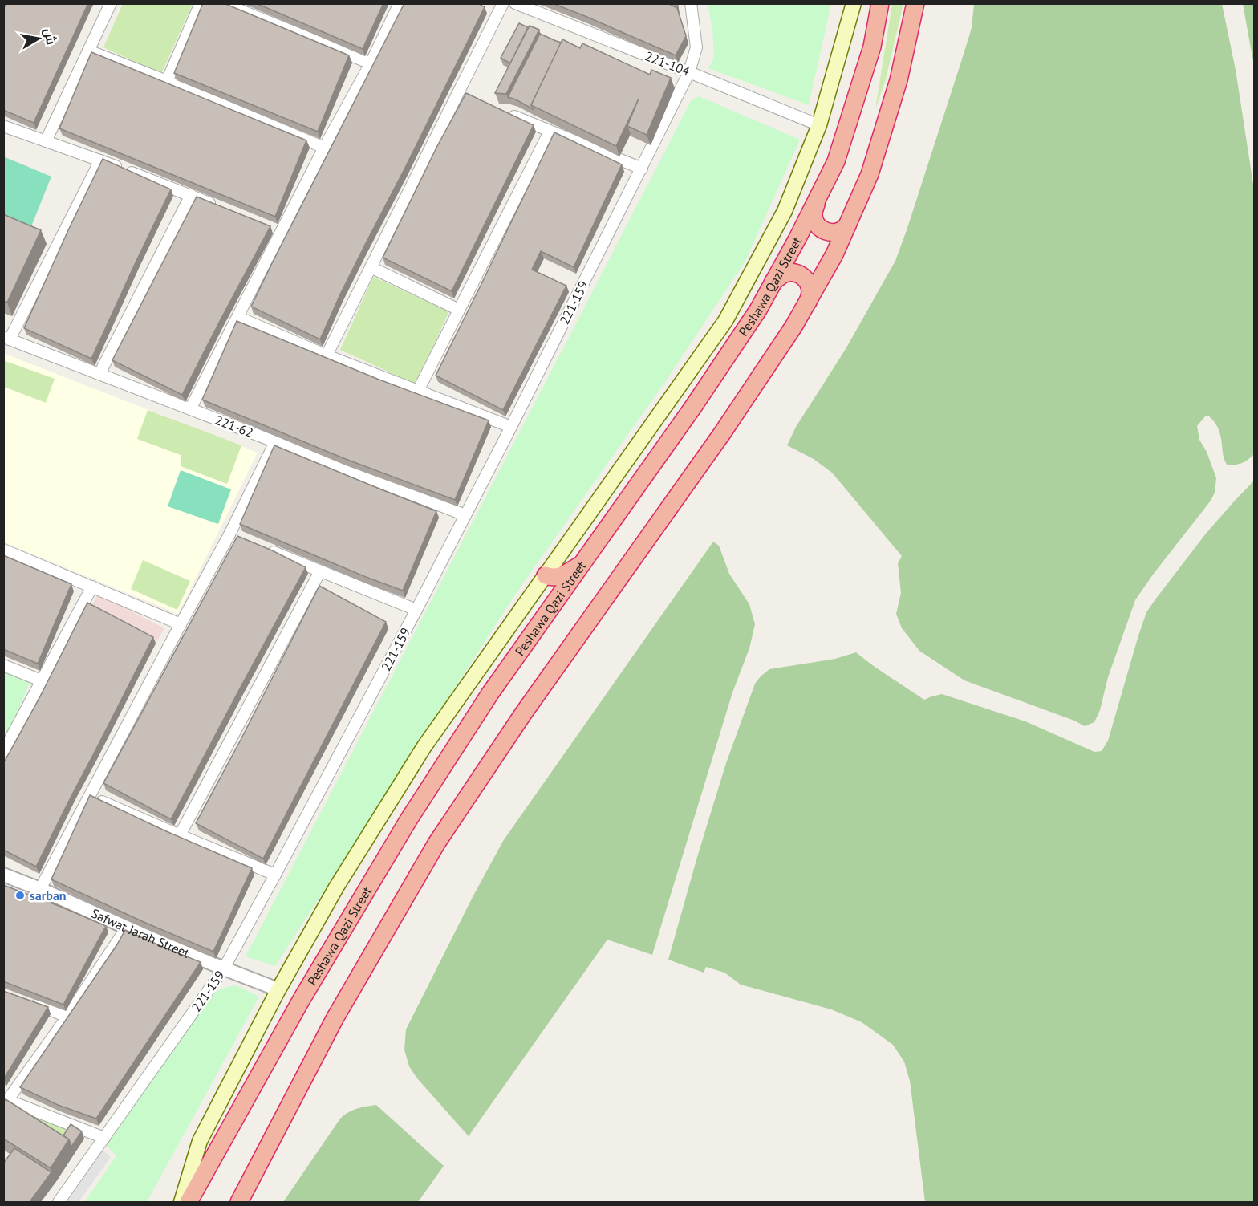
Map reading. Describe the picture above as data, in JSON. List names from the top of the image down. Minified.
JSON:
{"streets":{"highway":["Peshawa Qazi Street"],"street":["221-104","221-159","221-62","Safwat Jarah Street"]},"crossings":[["221-104","221-159"],["221-159","221-62"],["221-159","Safwat Jarah Street"]],"places":["sarban"],"north":"right"}
